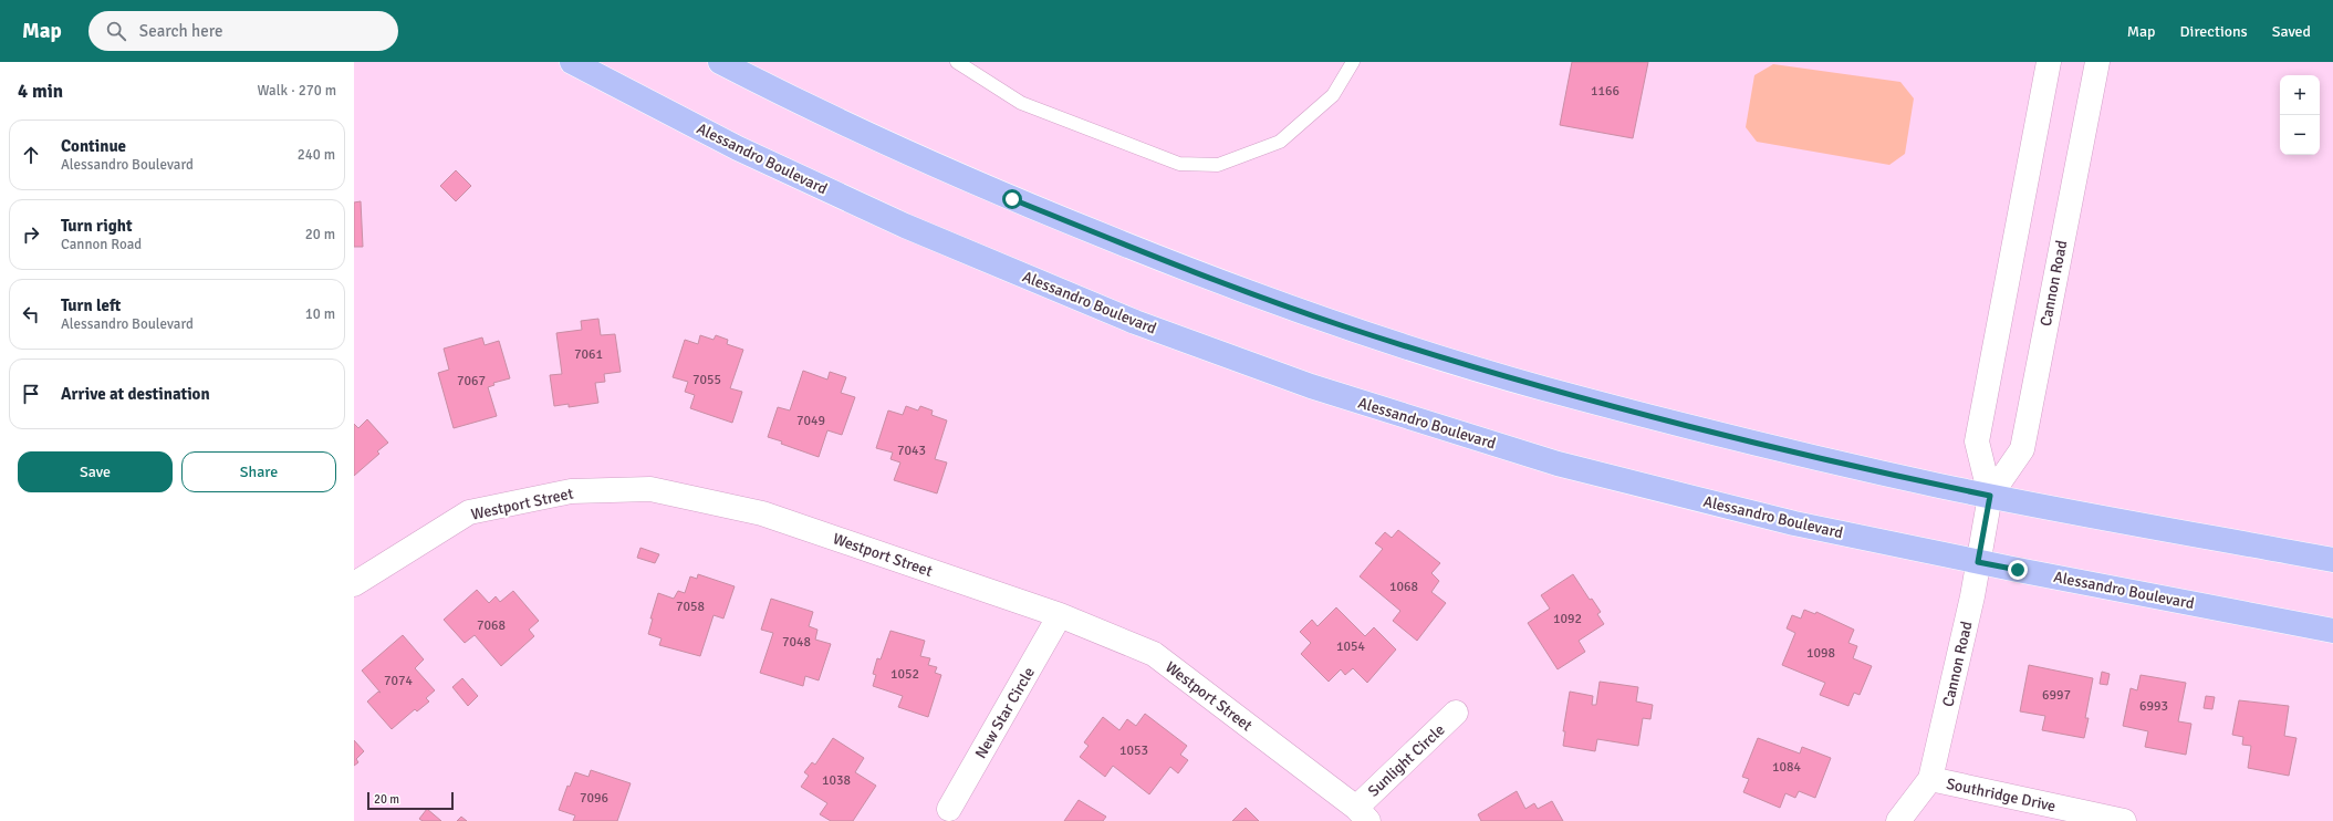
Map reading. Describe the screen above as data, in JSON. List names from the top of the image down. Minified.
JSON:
{"streets":{"main road":["Alessandro Boulevard"],"street":["Cannon Road","Westport Street","New Star Circle","Sunlight Circle","Southridge Drive"]},"crossings":[["Alessandro Boulevard","Cannon Road"],["Cannon Road","Southridge Drive"],["Westport Street","New Star Circle"],["Westport Street","Sunlight Circle"]],"house_numbers":["1166","7061","7055","7067","7049","7043","1068","7058","1092","7068","7048","1054","1098","1052","7074","6997","6993","1053","1084","1038","7096"],"scale_bar":"20 m","page":{"header":"Map","search":"Search here","nav":["Map","Directions","Saved"],"heading":["4 min","Walk · 270 m"],"map_buttons":["+","−"],"list":[["Continue","Alessandro Boulevard","240 m"],["Turn right","Cannon Road","20 m"],["Turn left","Alessandro Boulevard","10 m"],"Arrive at destination"],"buttons":["Save","Share"],"scale":"20 m"}}
